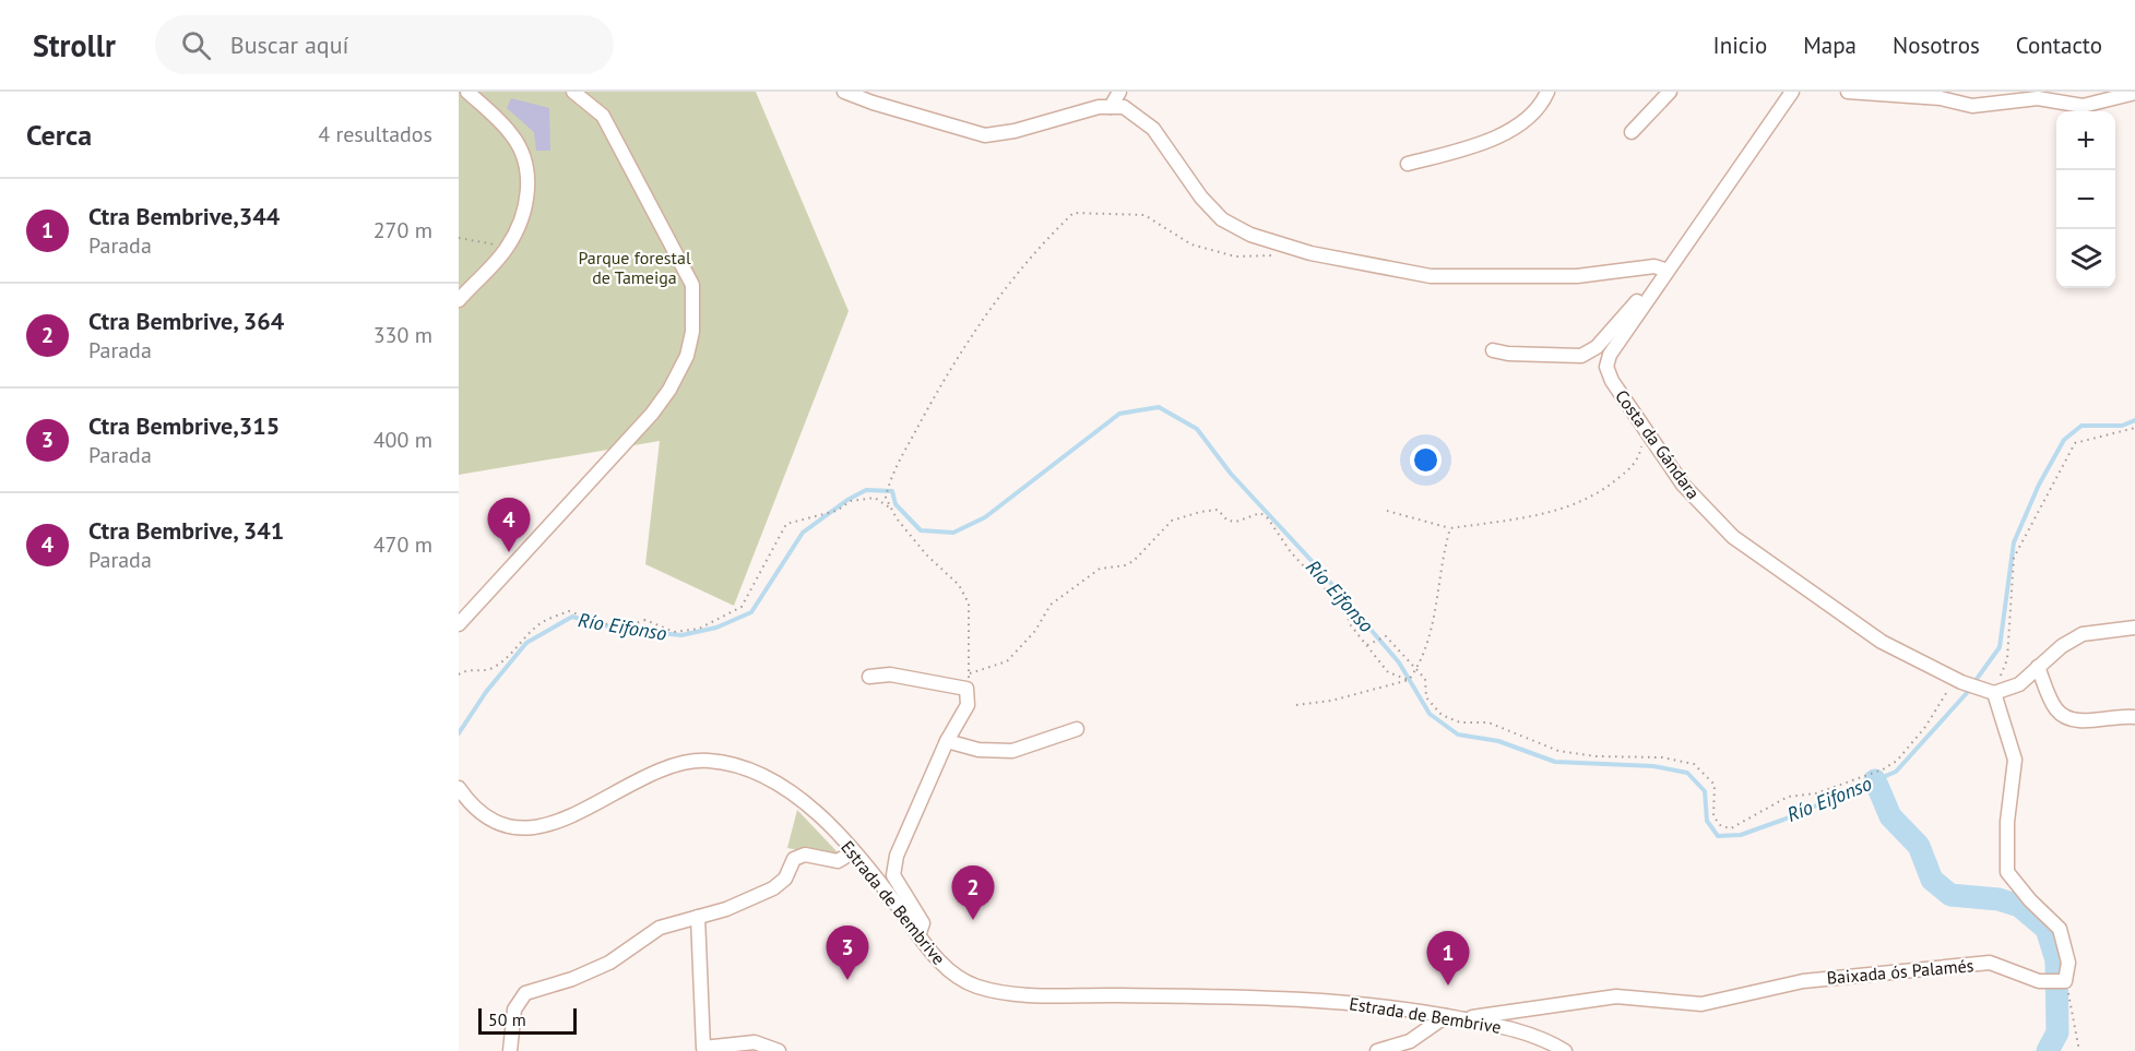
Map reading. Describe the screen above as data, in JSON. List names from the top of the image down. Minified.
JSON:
{"streets":{"street":["Costa da Gándara","Estrada de Bembrive","Baixada ós Palamés"]},"crossings":[["Estrada de Bembrive","Baixada ós Palamés"]],"water":["Río Eifonso"],"parks":["Parque forestal de Tameiga"],"scale_bar":"50 m","page":{"header":"Strollr","search":"Buscar aquí","nav":["Inicio","Mapa","Nosotros","Contacto"],"heading":["Cerca","4 resultados"],"map_buttons":["+","−"],"list":[{"mark":"1","name":"Ctra Bembrive,344","note":"Parada","value":"270 m"},{"mark":"2","name":"Ctra Bembrive, 364","note":"Parada","value":"330 m"},{"mark":"3","name":"Ctra Bembrive,315","note":"Parada","value":"400 m"},{"mark":"4","name":"Ctra Bembrive, 341","note":"Parada","value":"470 m"}],"pins":["4","2","3","1"],"scale":"50 m"}}
